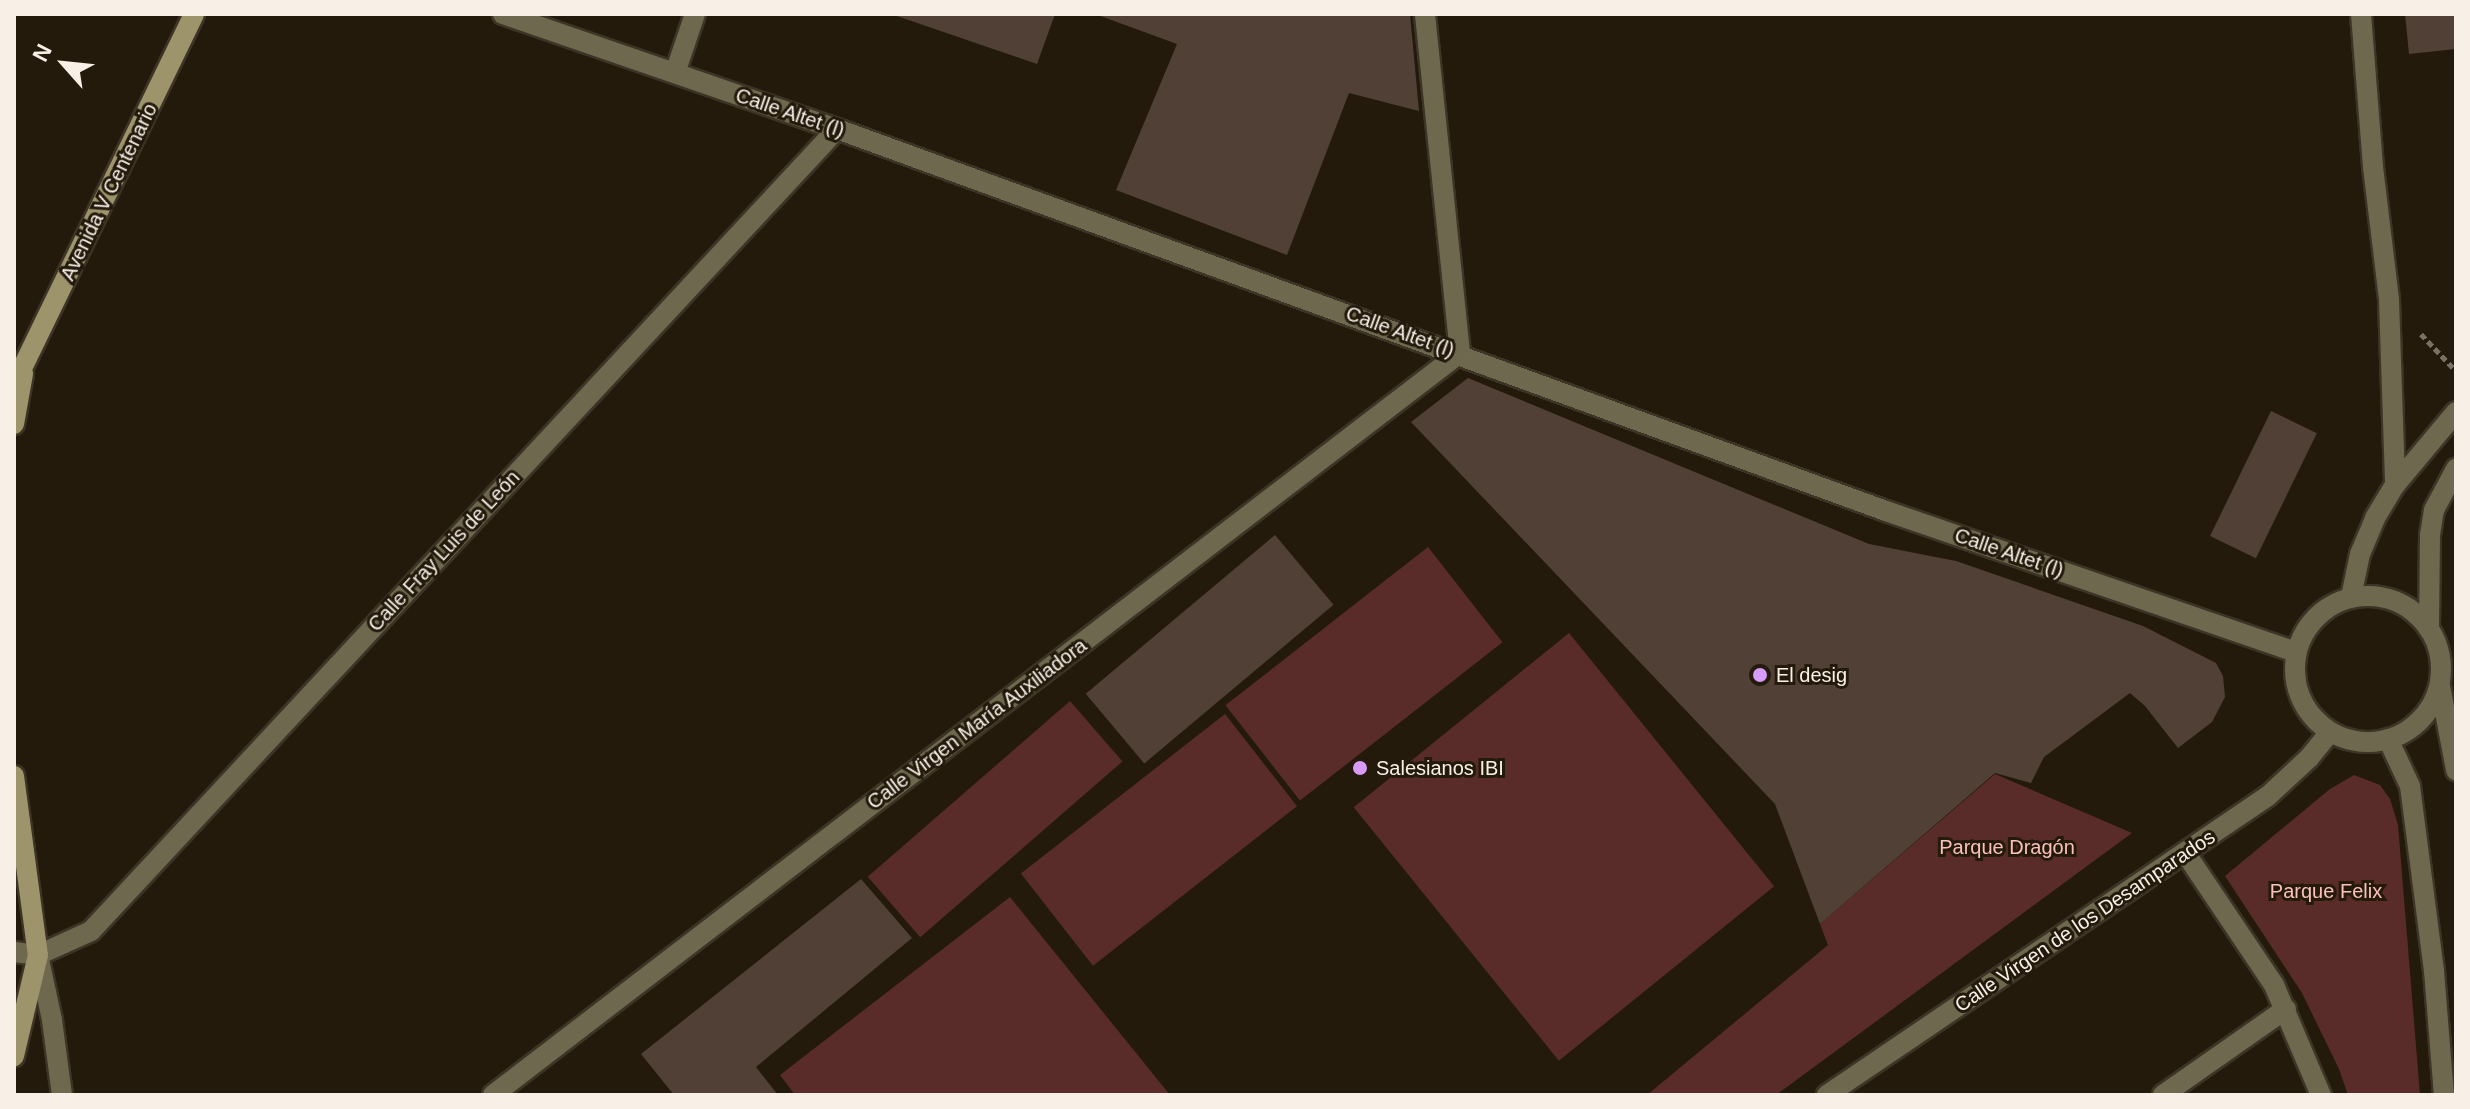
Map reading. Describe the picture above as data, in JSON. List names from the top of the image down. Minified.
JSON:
{"streets":{"main road":["Avenida V Centenario"],"street":["Calle Altet (l)","Calle Fray Luis de León","Calle Virgen María Auxiliadora","Calle Virgen de los Desamparados"]},"crossings":[["Calle Altet (l)","Calle Fray Luis de León"],["Calle Altet (l)","Calle Virgen María Auxiliadora"],["Calle Altet (l)","Calle Virgen de los Desamparados"]],"parks":["Parque Dragón","Parque Felix"],"places":["El desig","Salesianos IBI"],"north":"top left"}
